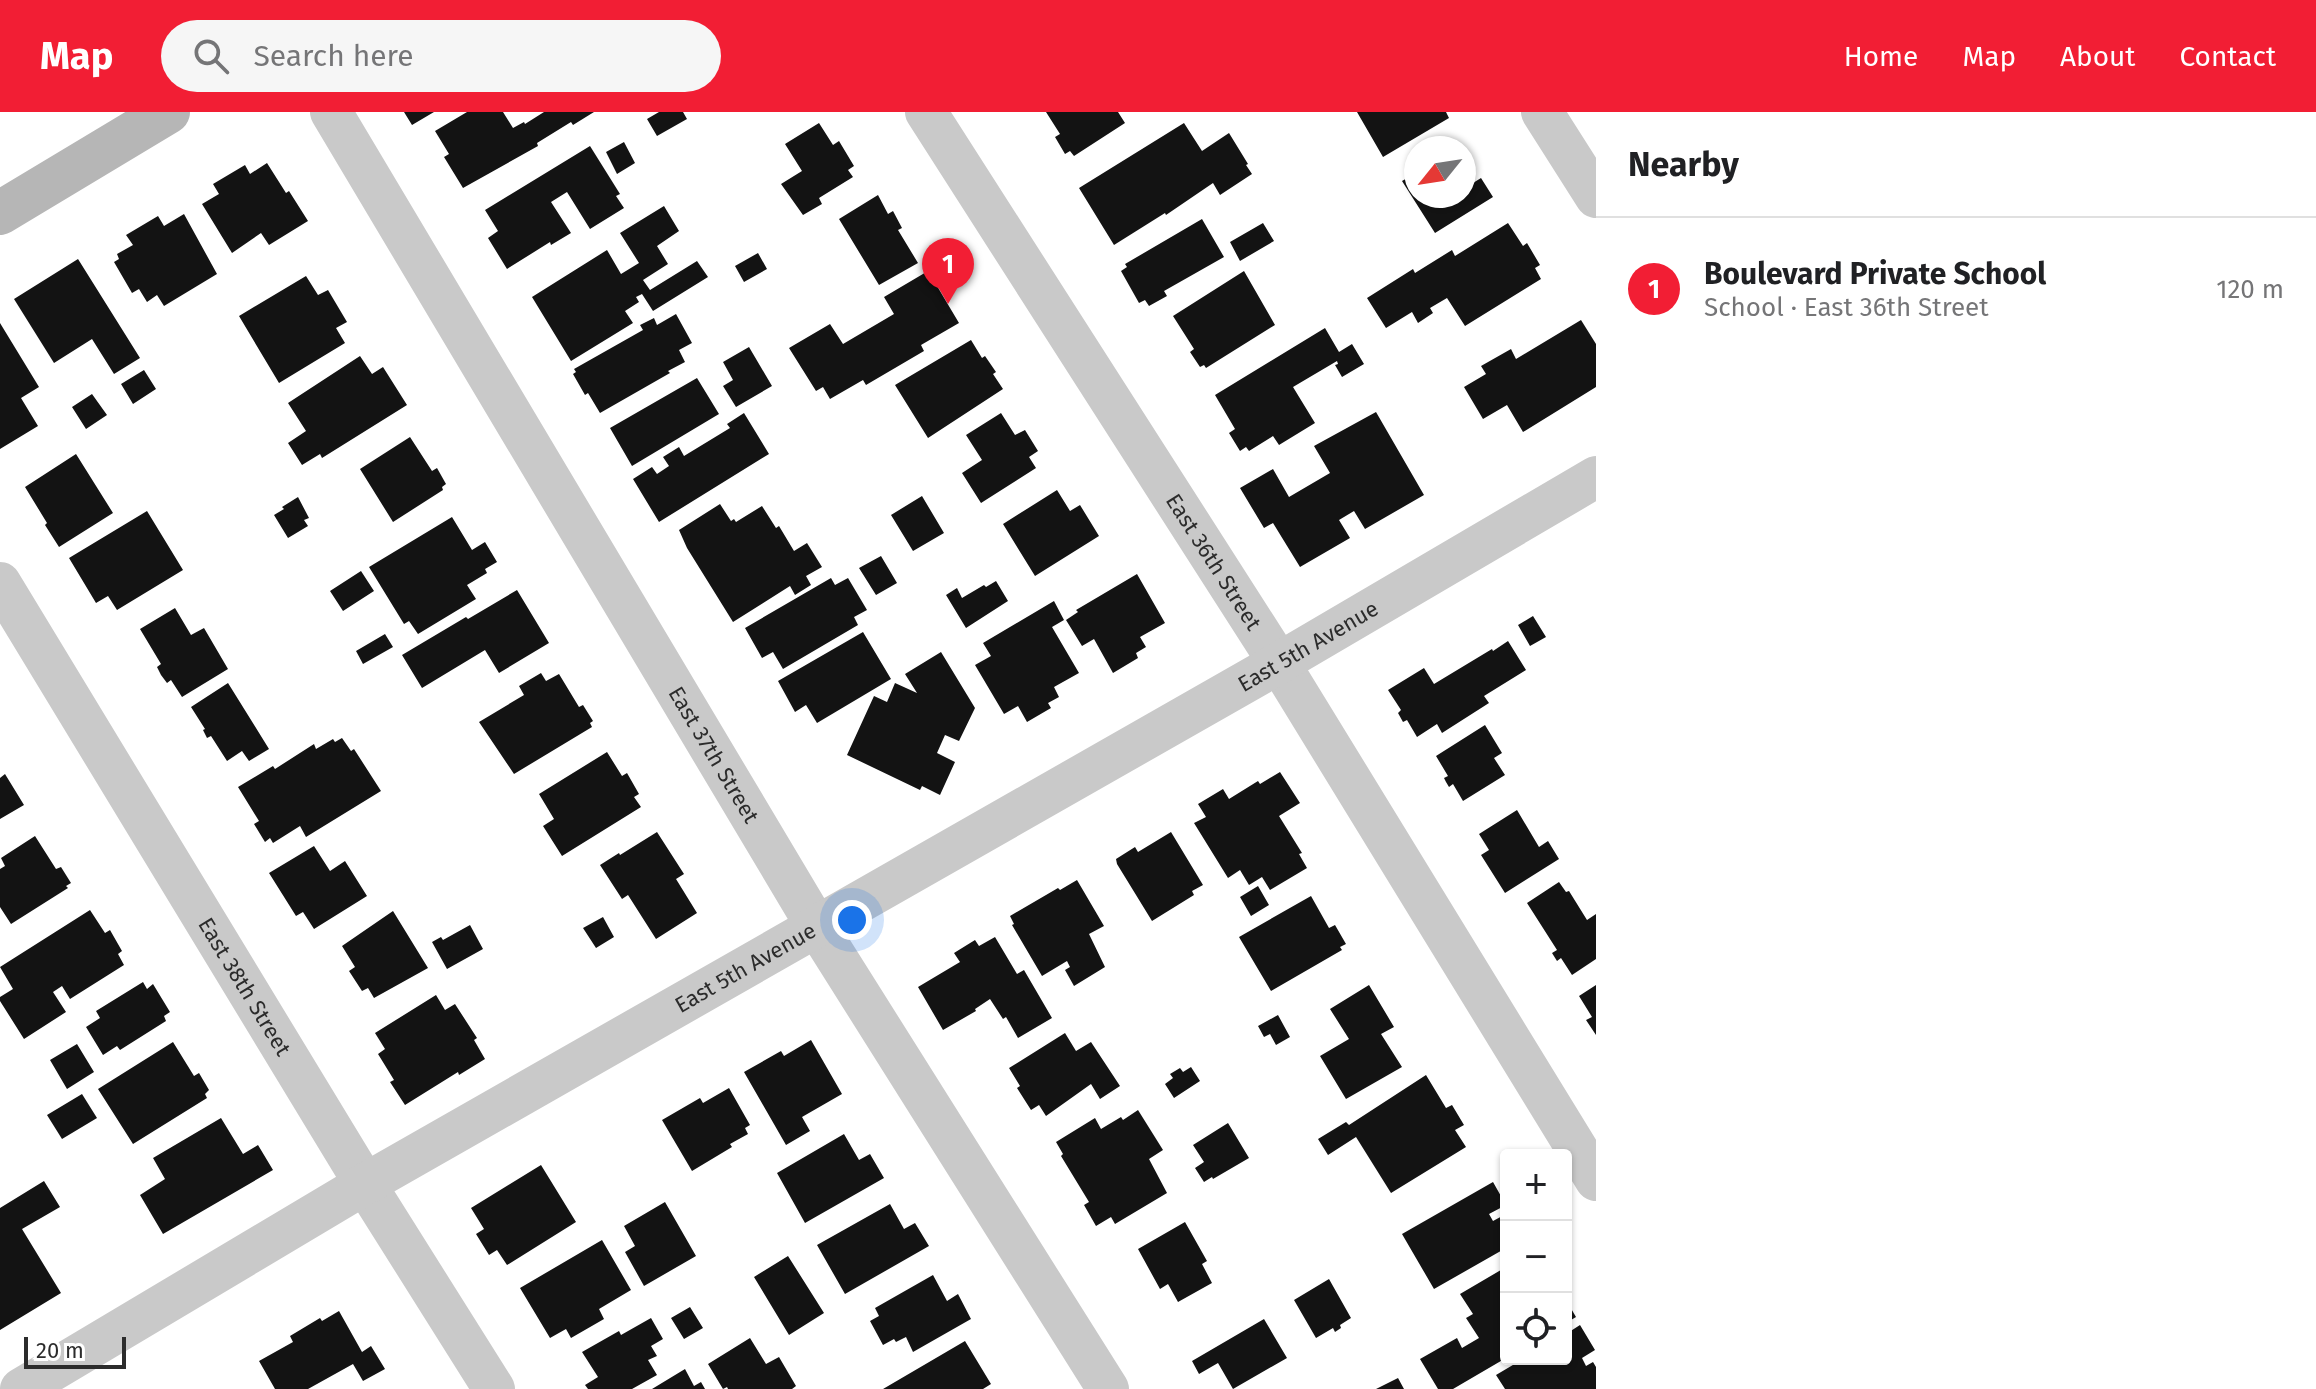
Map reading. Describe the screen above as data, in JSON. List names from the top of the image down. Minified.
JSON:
{"streets":{"street":["East 36th Street","East 5th Avenue","East 37th Street","East 38th Street"]},"crossings":[["East 36th Street","East 5th Avenue"],["East 5th Avenue","East 37th Street"],["East 5th Avenue","East 38th Street"]],"scale_bar":"20 m","north":"bottom left","page":{"header":"Map","search":"Search here","nav":["Home","Map","About","Contact"],"heading":"Nearby","list":[{"mark":"1","name":"Boulevard Private School","note":"School · East 36th Street","value":"120 m"}],"pins":"1","map_buttons":["+","−"],"scale":"20 m"}}
